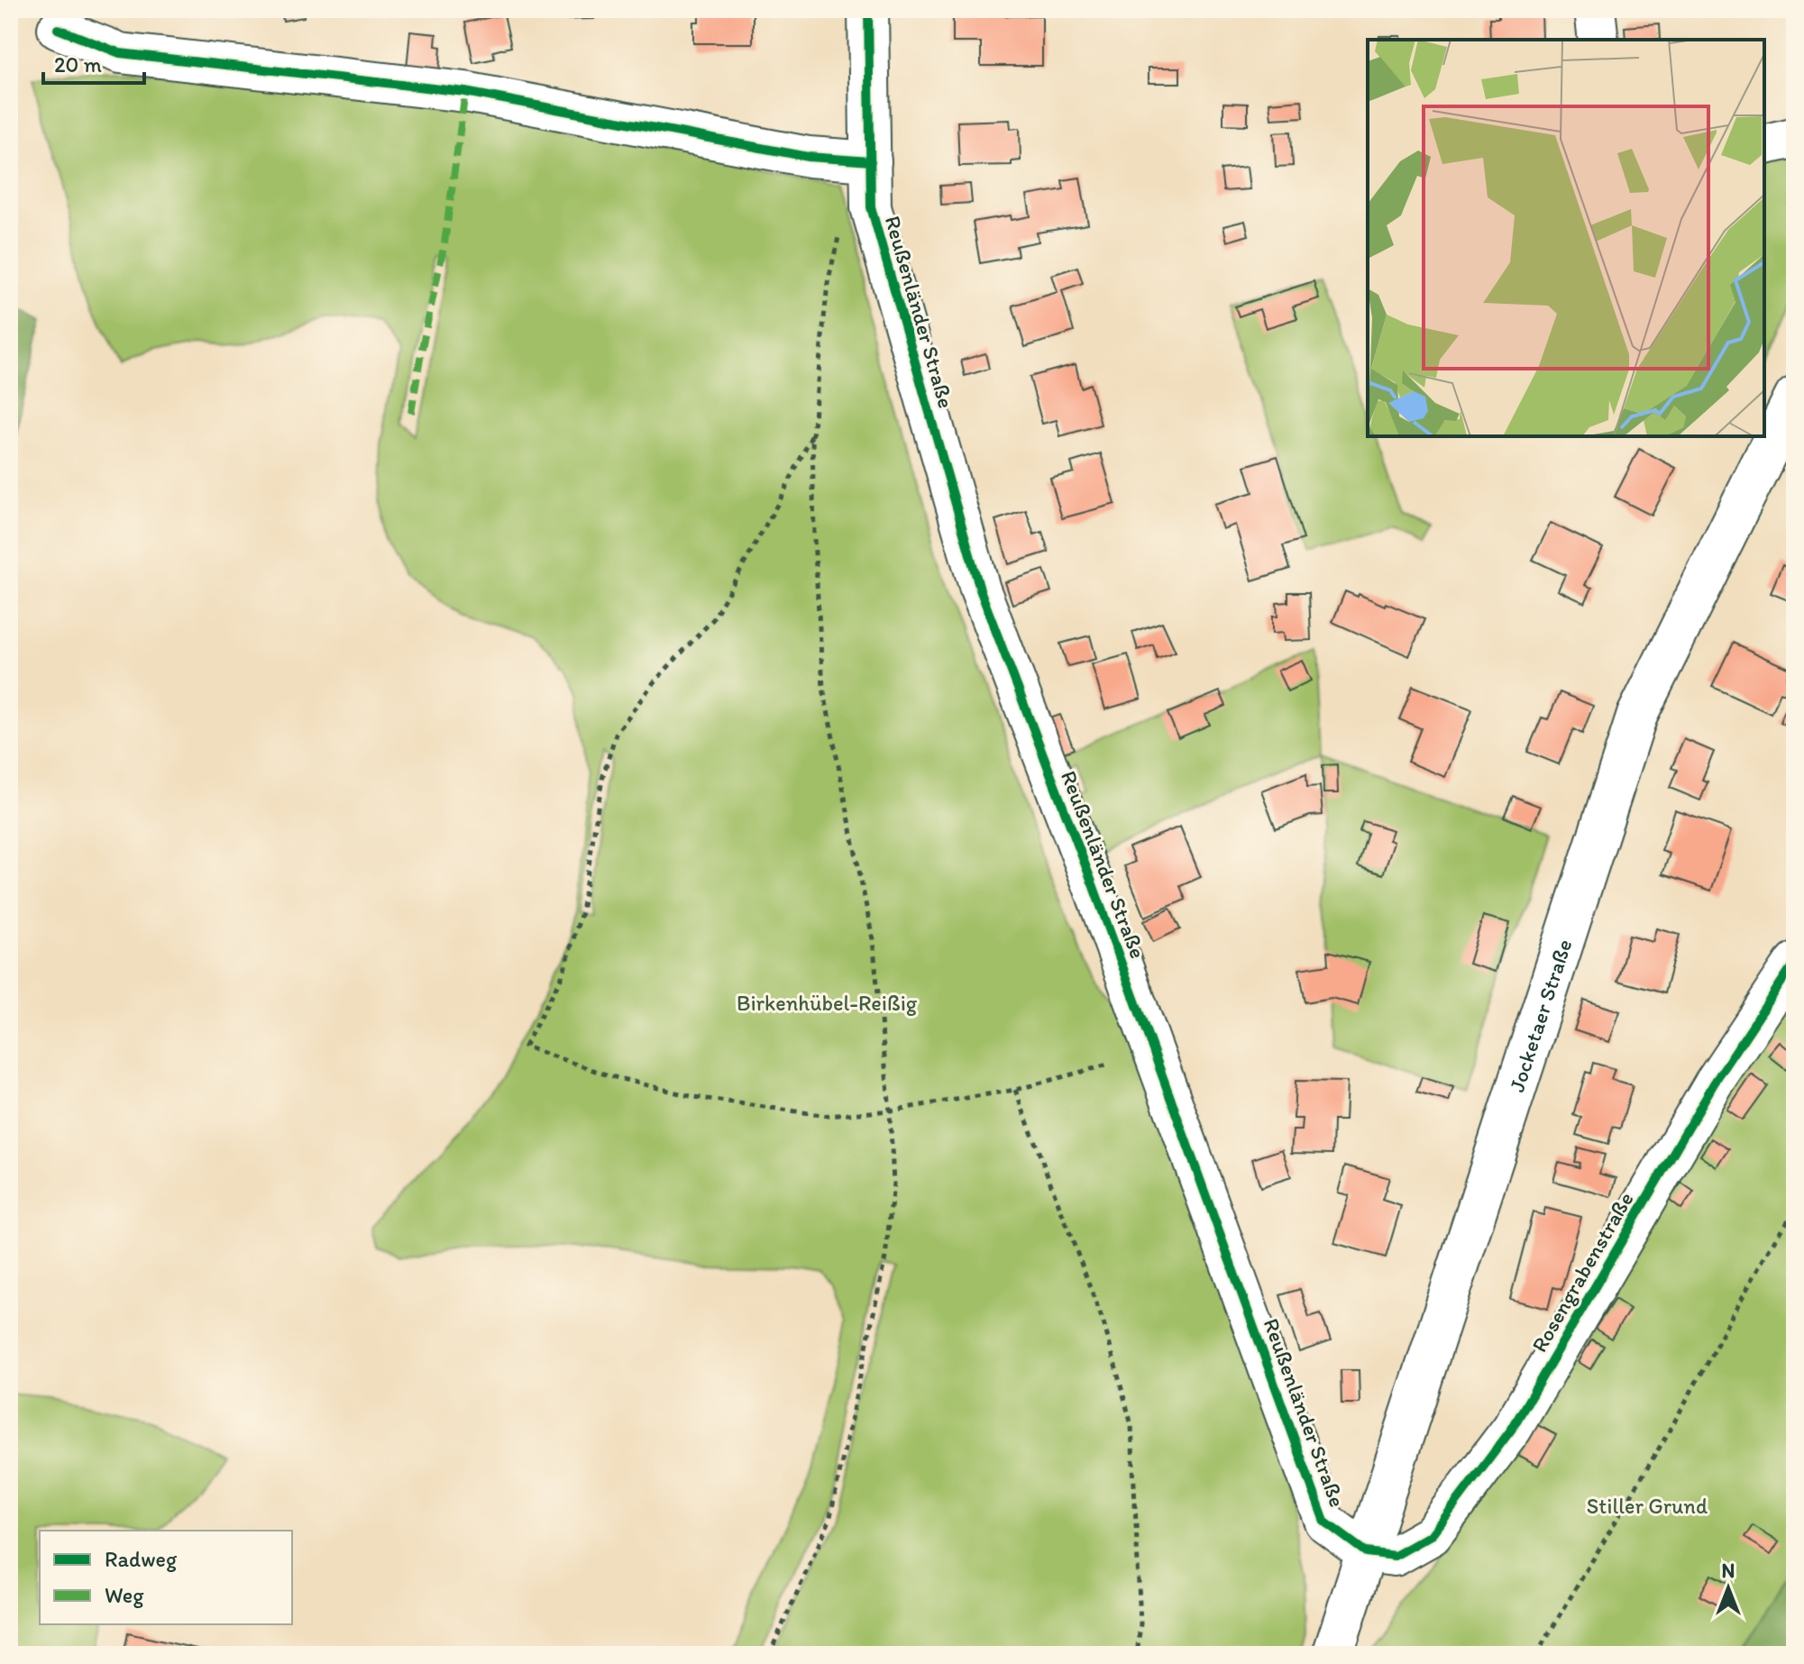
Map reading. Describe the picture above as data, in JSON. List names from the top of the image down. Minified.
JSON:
{"streets":{"street":["Reußenländer Straße","Jocketaer Straße","Rosengrabenstraße"]},"crossings":[["Reußenländer Straße","Jocketaer Straße"],["Reußenländer Straße","Rosengrabenstraße"],["Jocketaer Straße","Rosengrabenstraße"]],"parks":["Birkenhübel-Reißig","Stiller Grund"],"legend":["Radweg","Weg"],"scale_bar":"20 m","north":"top"}
